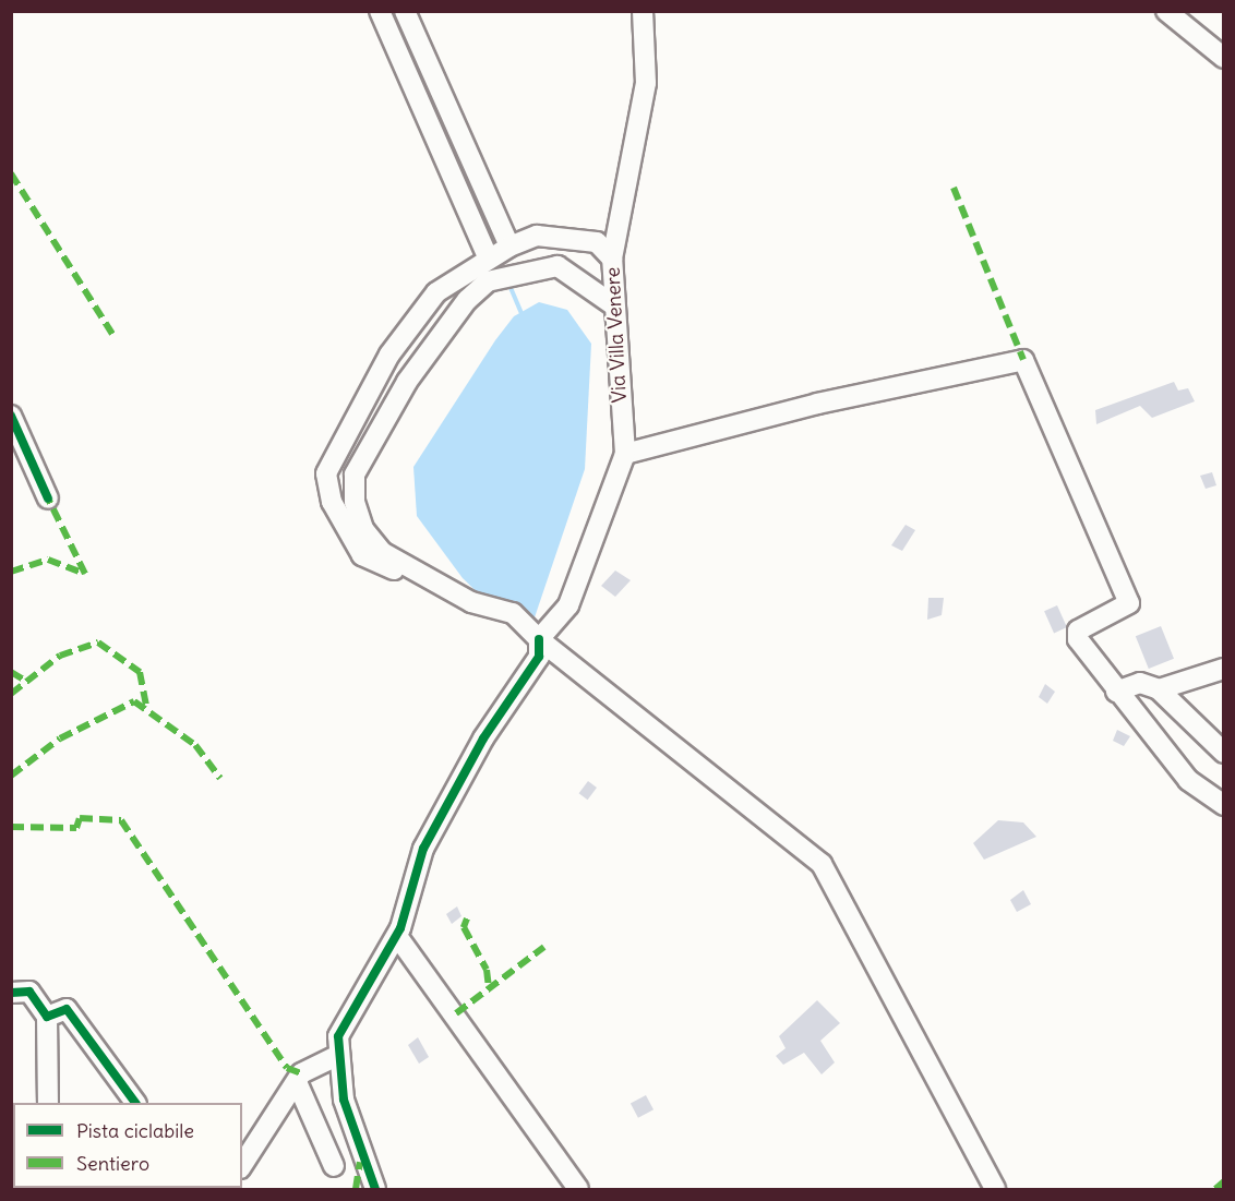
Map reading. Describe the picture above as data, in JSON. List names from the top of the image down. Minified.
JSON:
{"streets":{"street":["Via Villa Venere"]},"legend":["Pista ciclabile","Sentiero"]}
